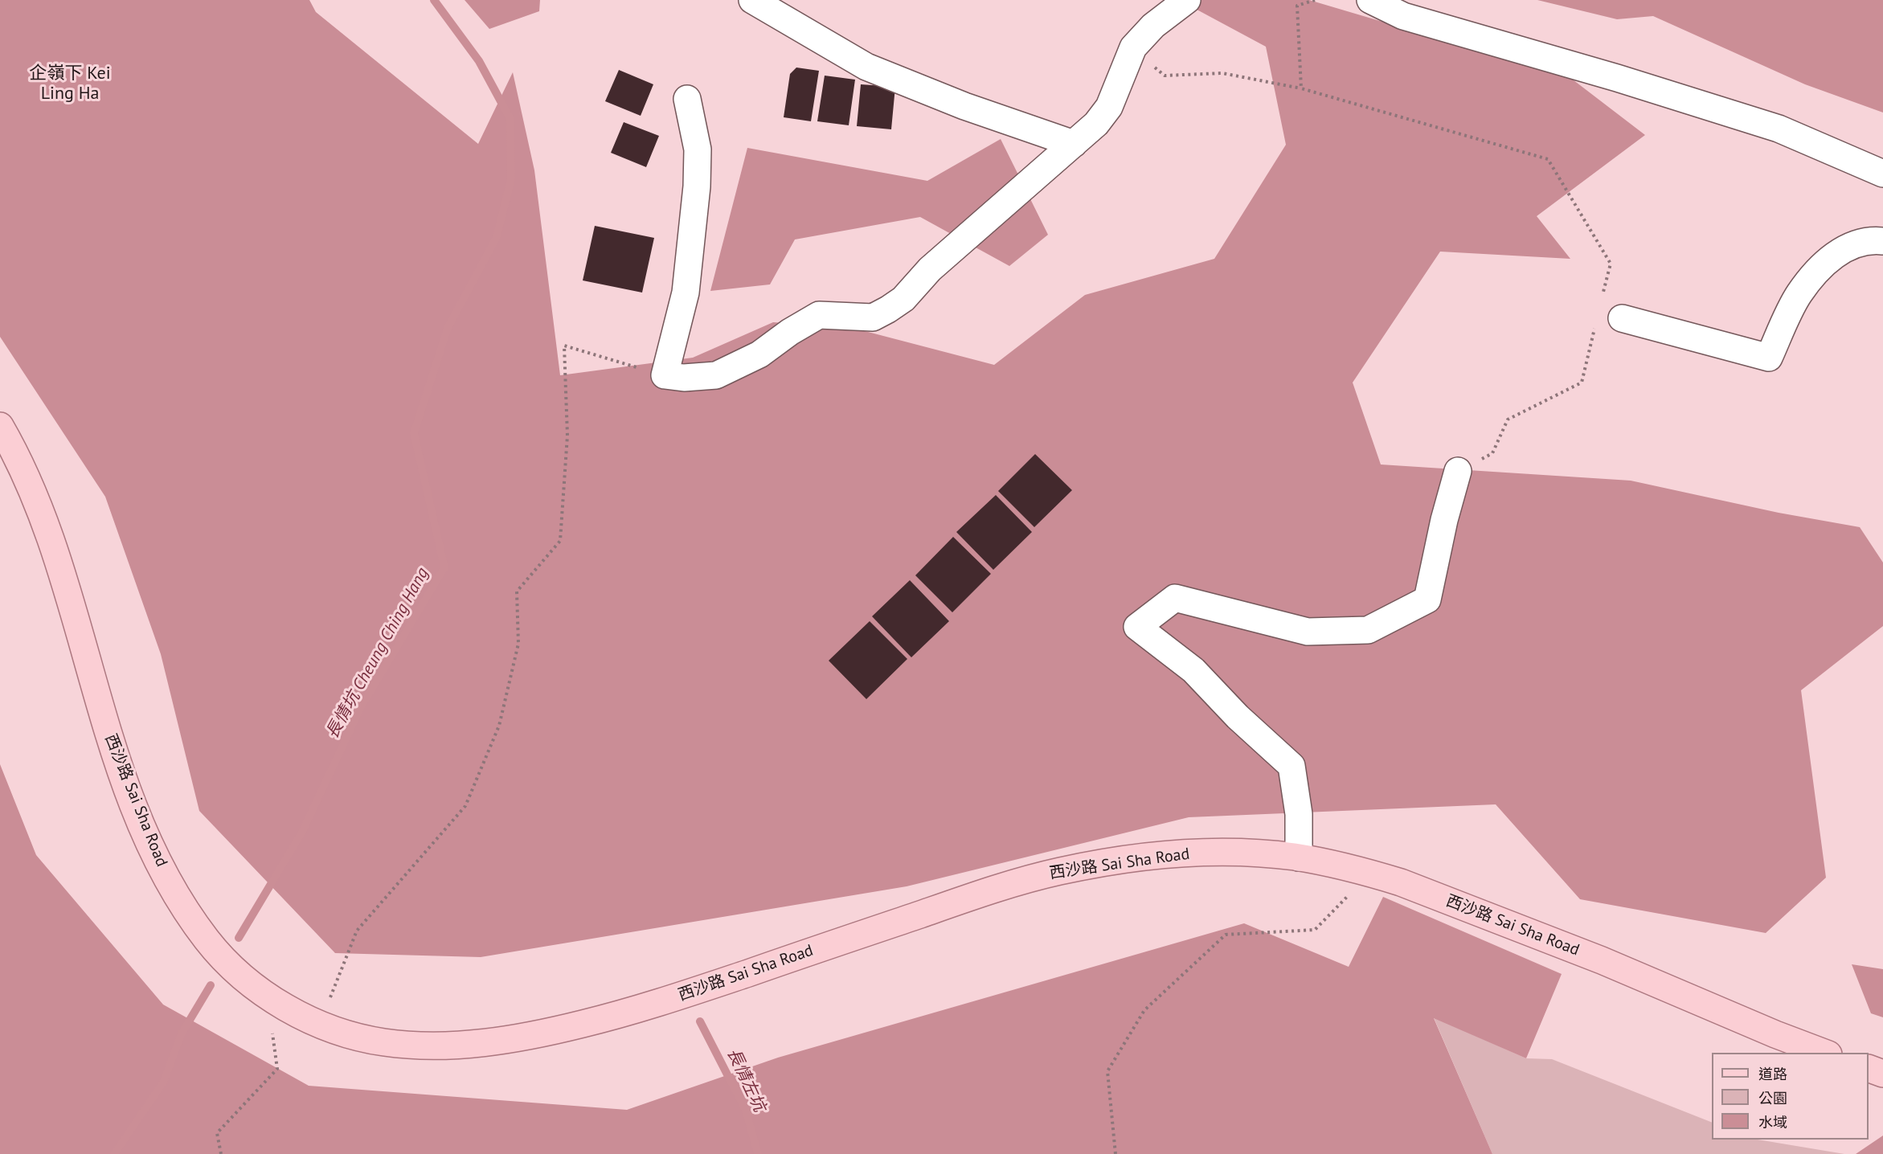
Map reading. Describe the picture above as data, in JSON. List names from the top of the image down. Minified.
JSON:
{"streets":{"main road":["西沙路 Sai Sha Road"]},"districts":["企嶺下 Kei Ling Ha"],"water":["長情坑 Cheung Ching Hang","長情左坑"],"legend":["道路","公園","水域"]}
